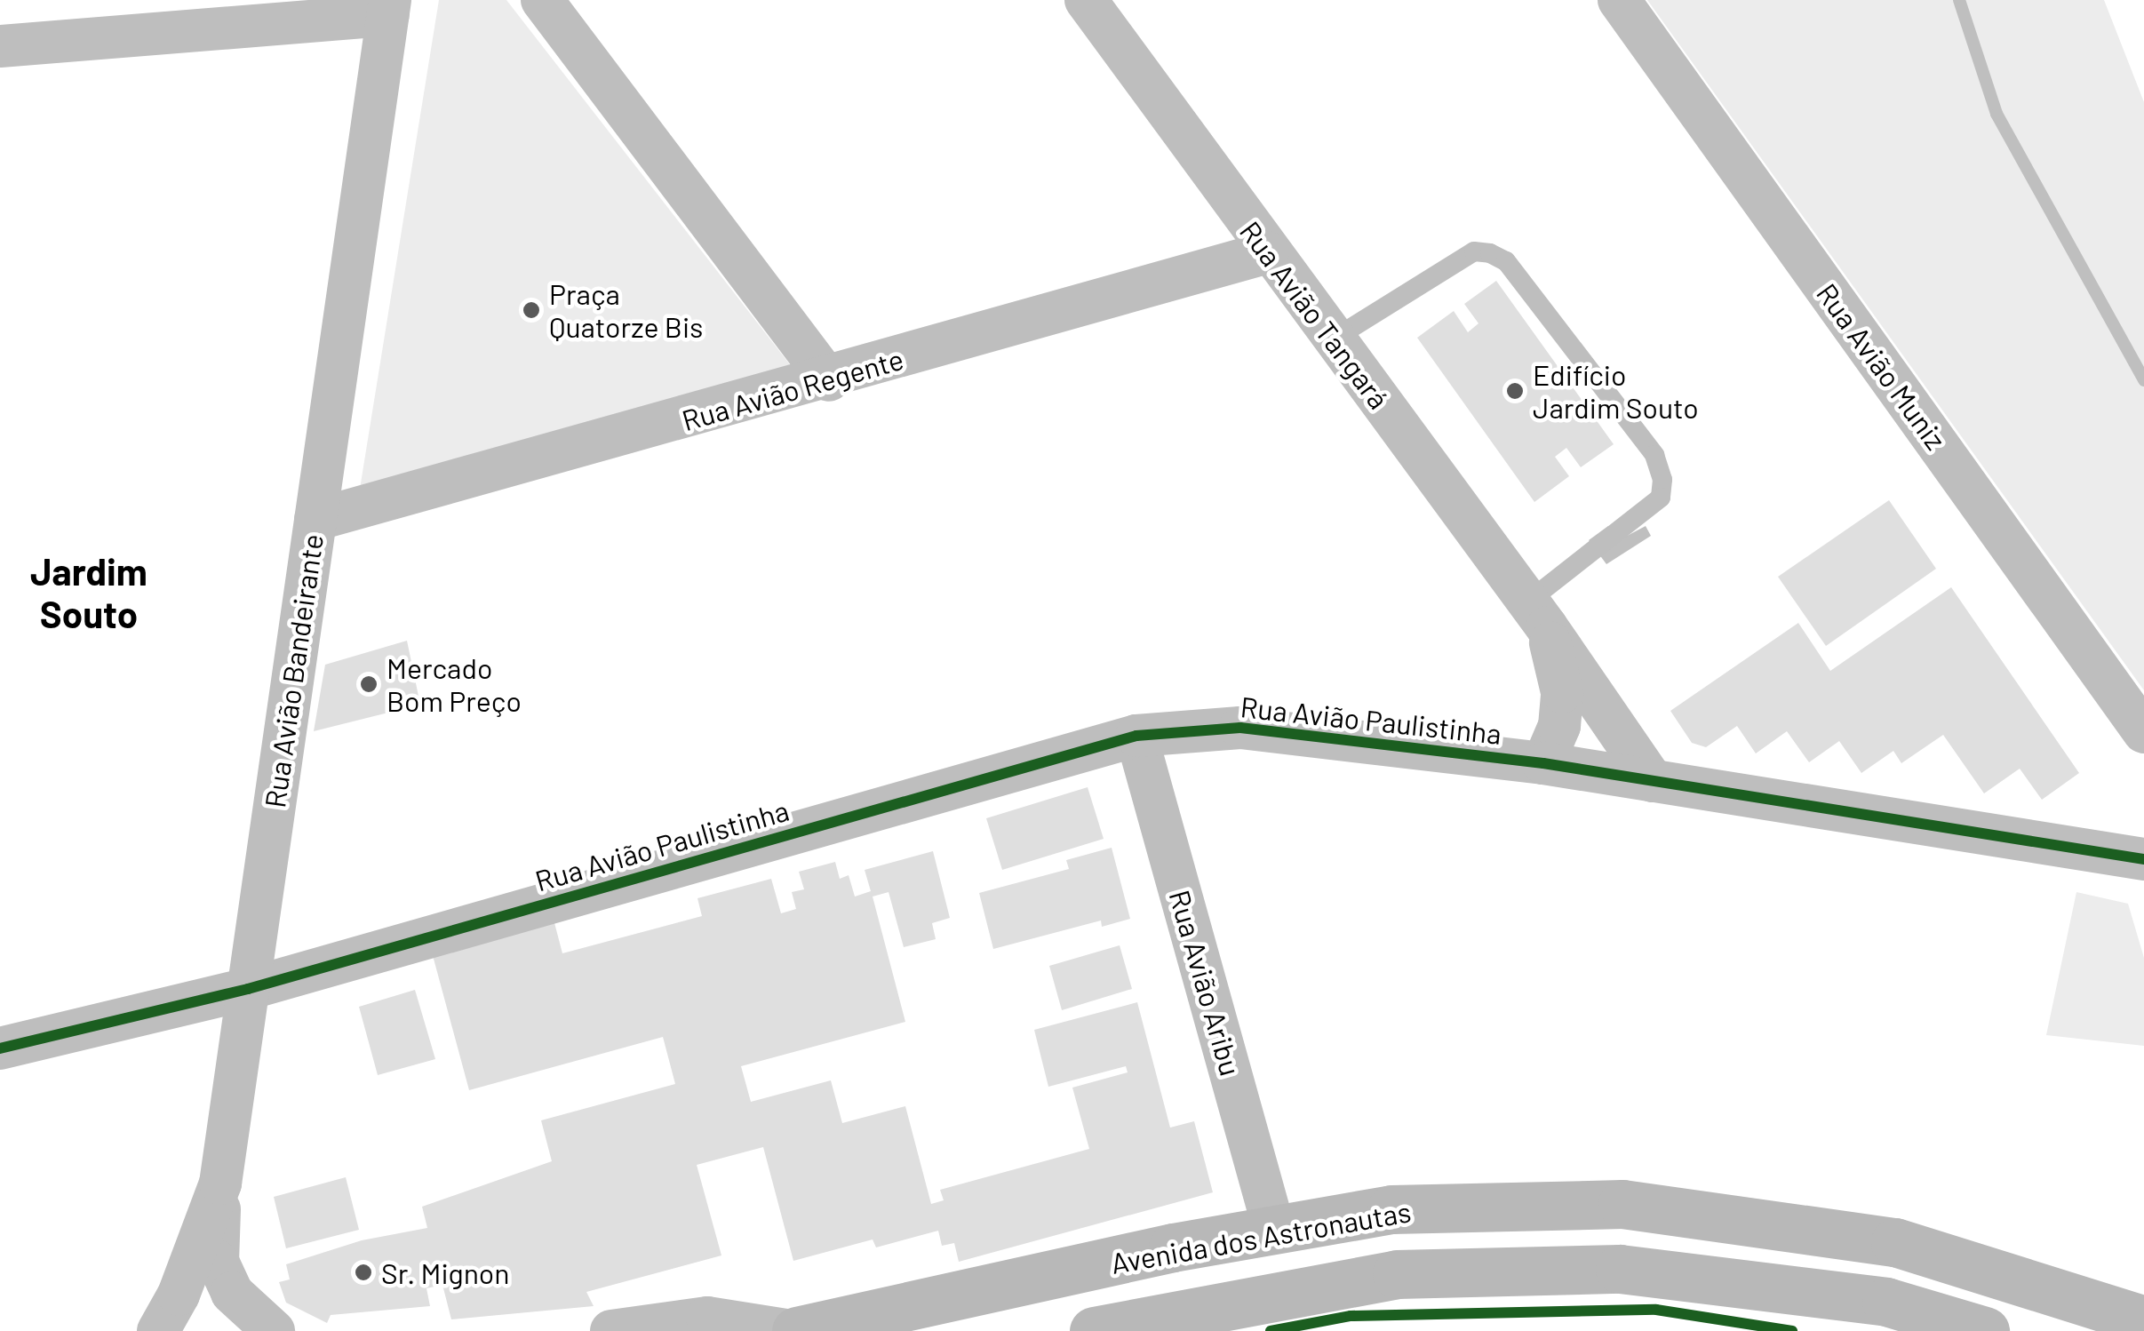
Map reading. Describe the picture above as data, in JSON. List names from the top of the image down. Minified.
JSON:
{"streets":{"main road":["Avenida dos Astronautas"],"street":["Rua Avião Tangará","Rua Avião Muniz","Rua Avião Regente","Rua Avião Bandeirante","Rua Avião Paulistinha","Rua Avião Aribu"]},"crossings":[["Rua Avião Tangará","Rua Avião Regente"],["Rua Avião Tangará","Rua Avião Paulistinha"],["Rua Avião Regente","Rua Avião Bandeirante"],["Rua Avião Bandeirante","Rua Avião Paulistinha"],["Rua Avião Paulistinha","Rua Avião Aribu"],["Rua Avião Aribu","Avenida dos Astronautas"]],"districts":["Jardim Souto"],"places":["Praça Quatorze Bis","Edifício Jardim Souto","Mercado Bom Preço","Sr. Mignon"]}
